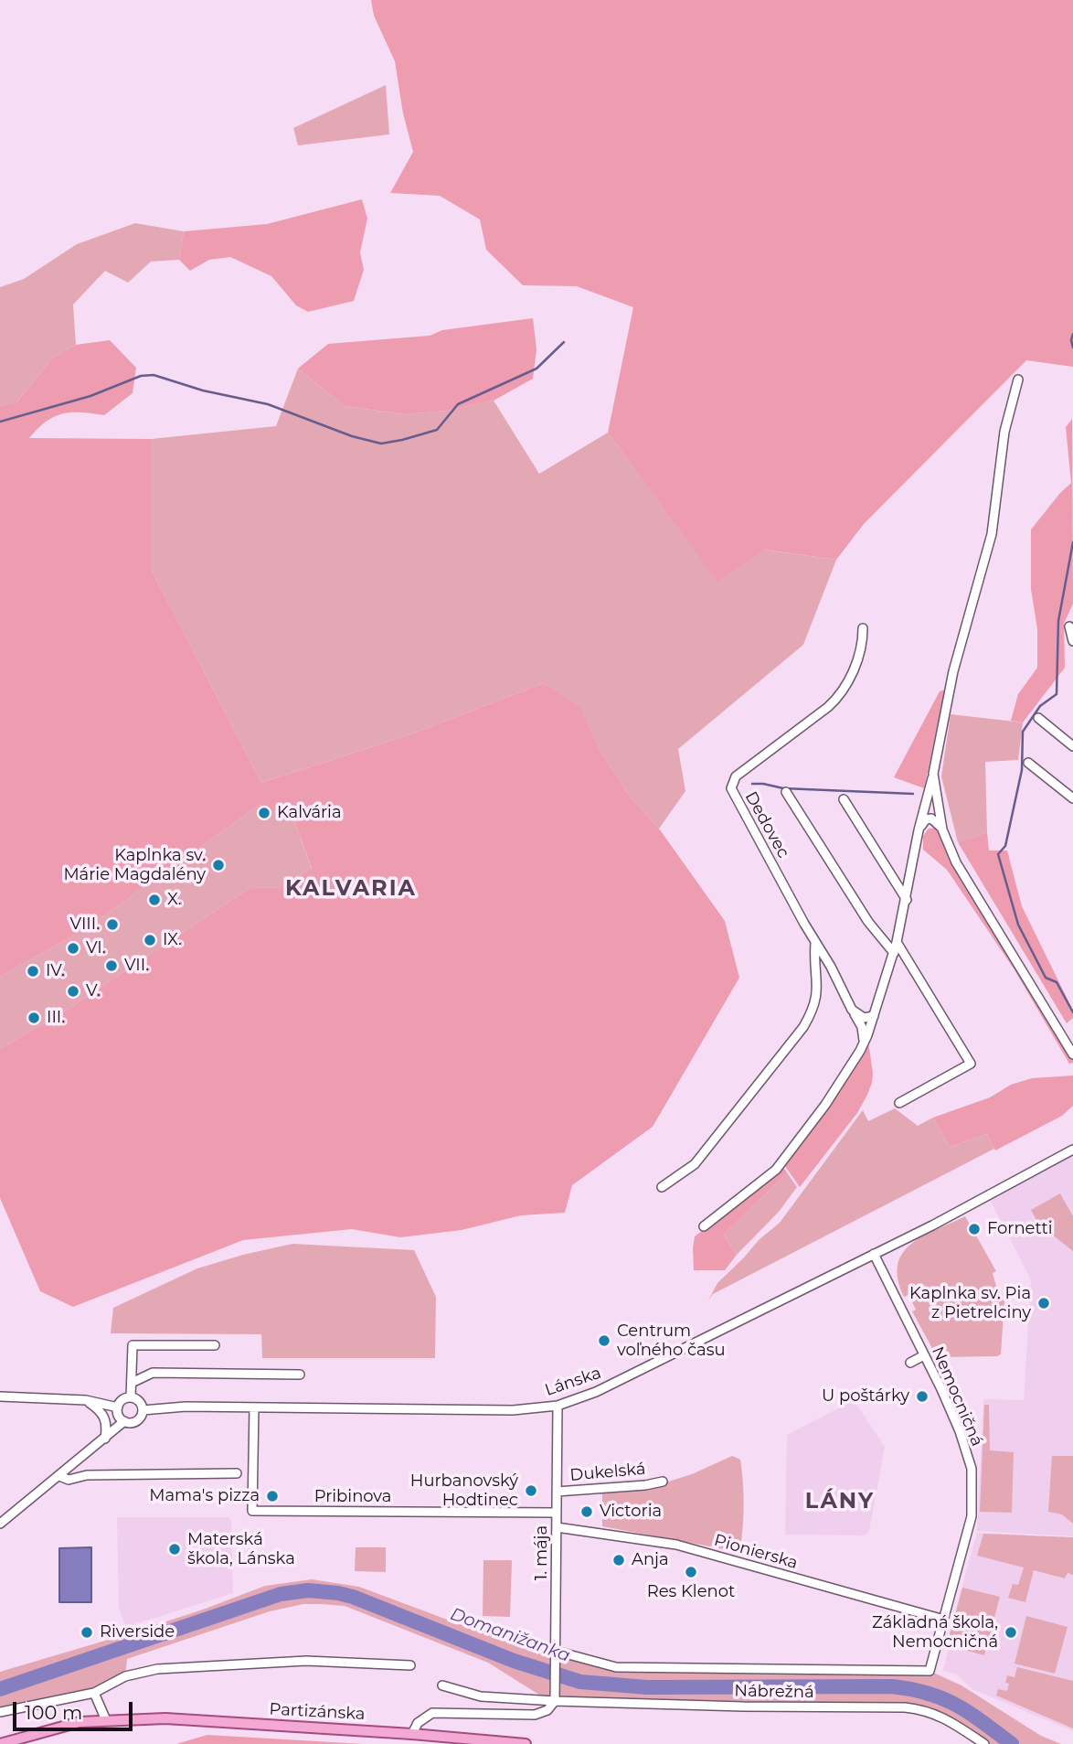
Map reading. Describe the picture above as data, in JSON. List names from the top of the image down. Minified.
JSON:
{"streets":{"main road":["Partizánska"],"street":["Dedovec","Lánska","Nemocničná","Dukelská","Pribinova","Pionierska","1. mája","Nábrežná"]},"crossings":[["Lánska","Nemocničná"],["Lánska","Pribinova"],["Lánska","1. mája"],["Nemocničná","Pionierska"],["Nemocničná","Nábrežná"],["Dukelská","1. mája"],["Pribinova","1. mája"],["Pionierska","1. mája"],["1. mája","Nábrežná"]],"districts":["KALVARIA","LÁNY"],"water":["Domanižanka"],"places":["Kalvária","Kaplnka sv. Márie Magdalény","X.","VIII.","IX.","VI.","VII.","IV.","V.","III.","Fornetti","Kaplnka sv. Pia z Pietrelciny","Centrum voľného času","U poštárky","Hurbanovský Hodtinec","Mama's pizza","Victoria","Materská škola, Lánska","Anja","Res Klenot","Riverside","Základná škola, Nemocničná"],"scale_bar":"100 m"}
